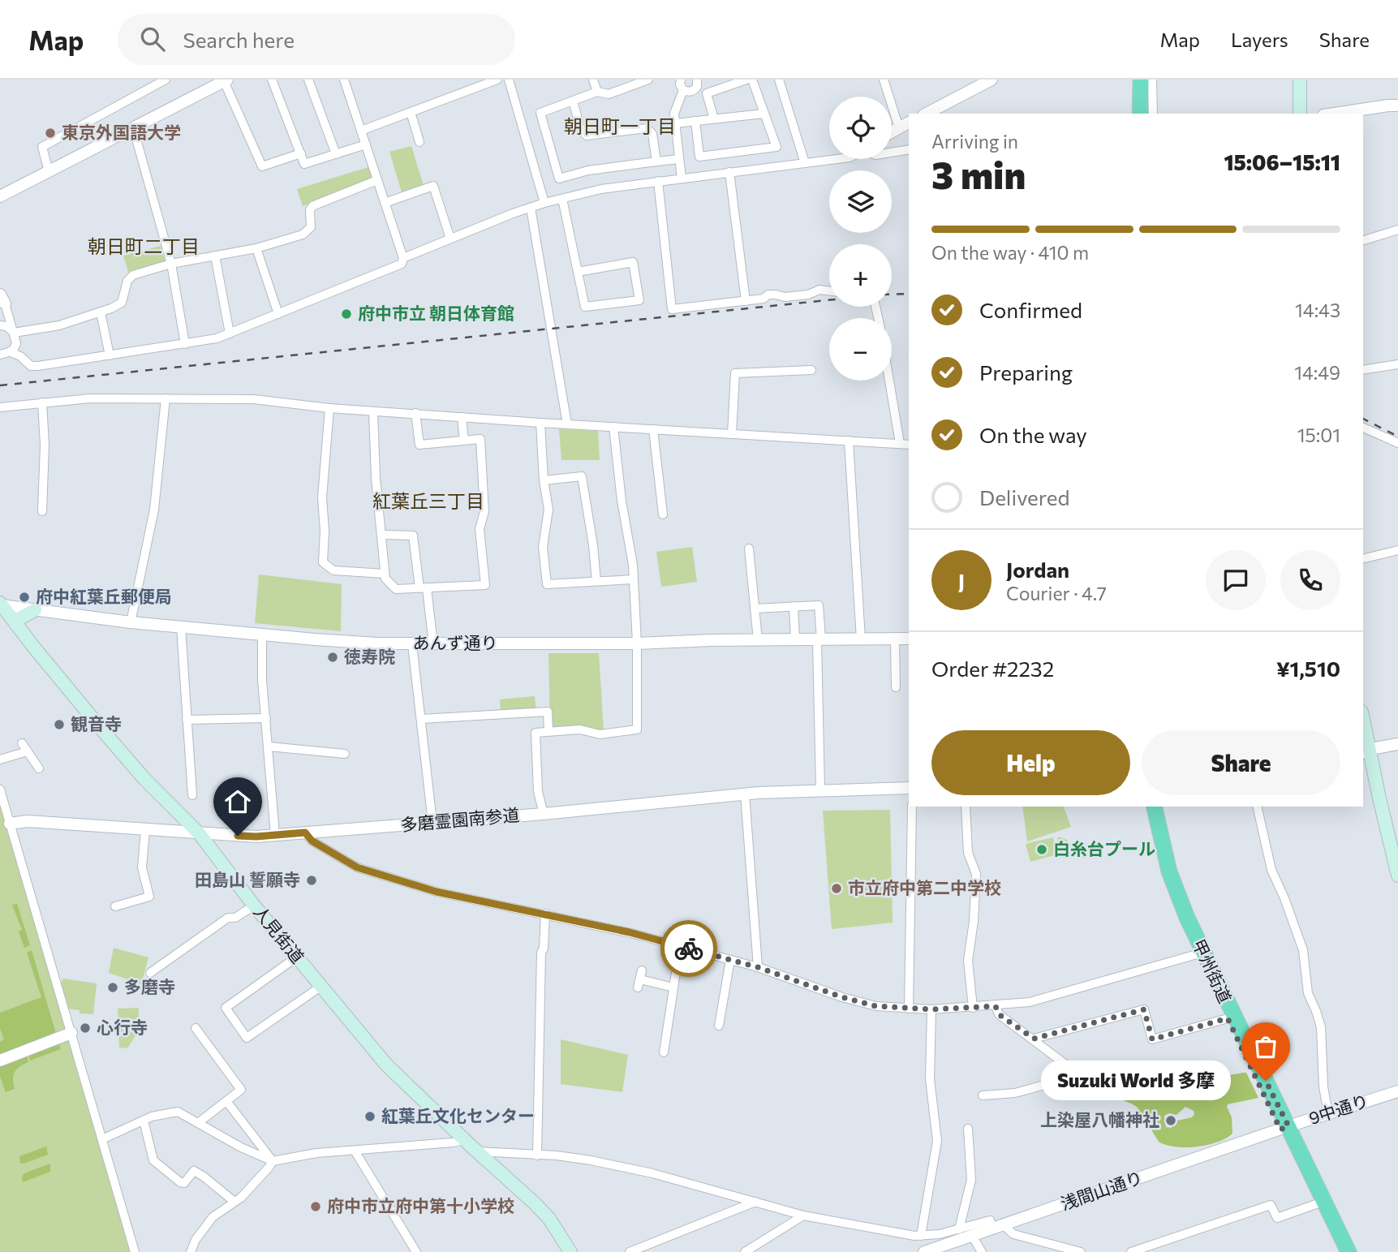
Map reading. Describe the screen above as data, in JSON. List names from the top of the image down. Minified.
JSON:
{"streets":{"highway":["甲州街道"],"main road":["人見街道"],"street":["あんず通り","多磨霊園南参道","9中通り","浅間山通り"]},"crossings":[["あんず通り","人見街道"],["多磨霊園南参道","人見街道"],["甲州街道","9中通り"],["甲州街道","浅間山通り"],["9中通り","浅間山通り"]],"districts":["朝日町一丁目","朝日町二丁目","紅葉丘三丁目"],"places":["東京外国語大学","府中市立 朝日体育館","府中紅葉丘郵便局","徳寿院","観音寺","白糸台プール","田島山 誓願寺","市立府中第二中学校","多磨寺","心行寺","Suzuki World 多摩","紅葉丘文化センター","上染屋八幡神社","府中市立府中第十小学校"],"page":{"header":"Map","search":"Search here","nav":["Map","Layers","Share"],"map_buttons":["+","−"],"heading":["3 min","Arriving in","15:06–15:11"],"panel":["Jordan","Courier · 4.7","Order #2232","¥1,510"],"bar":"On the way · 410 m","list":[["Confirmed","14:43"],["Preparing","14:49"],["On the way","15:01"],"Delivered"],"round":"J","buttons":["Help","Share"],"bubble":"Suzuki World 多摩"}}
